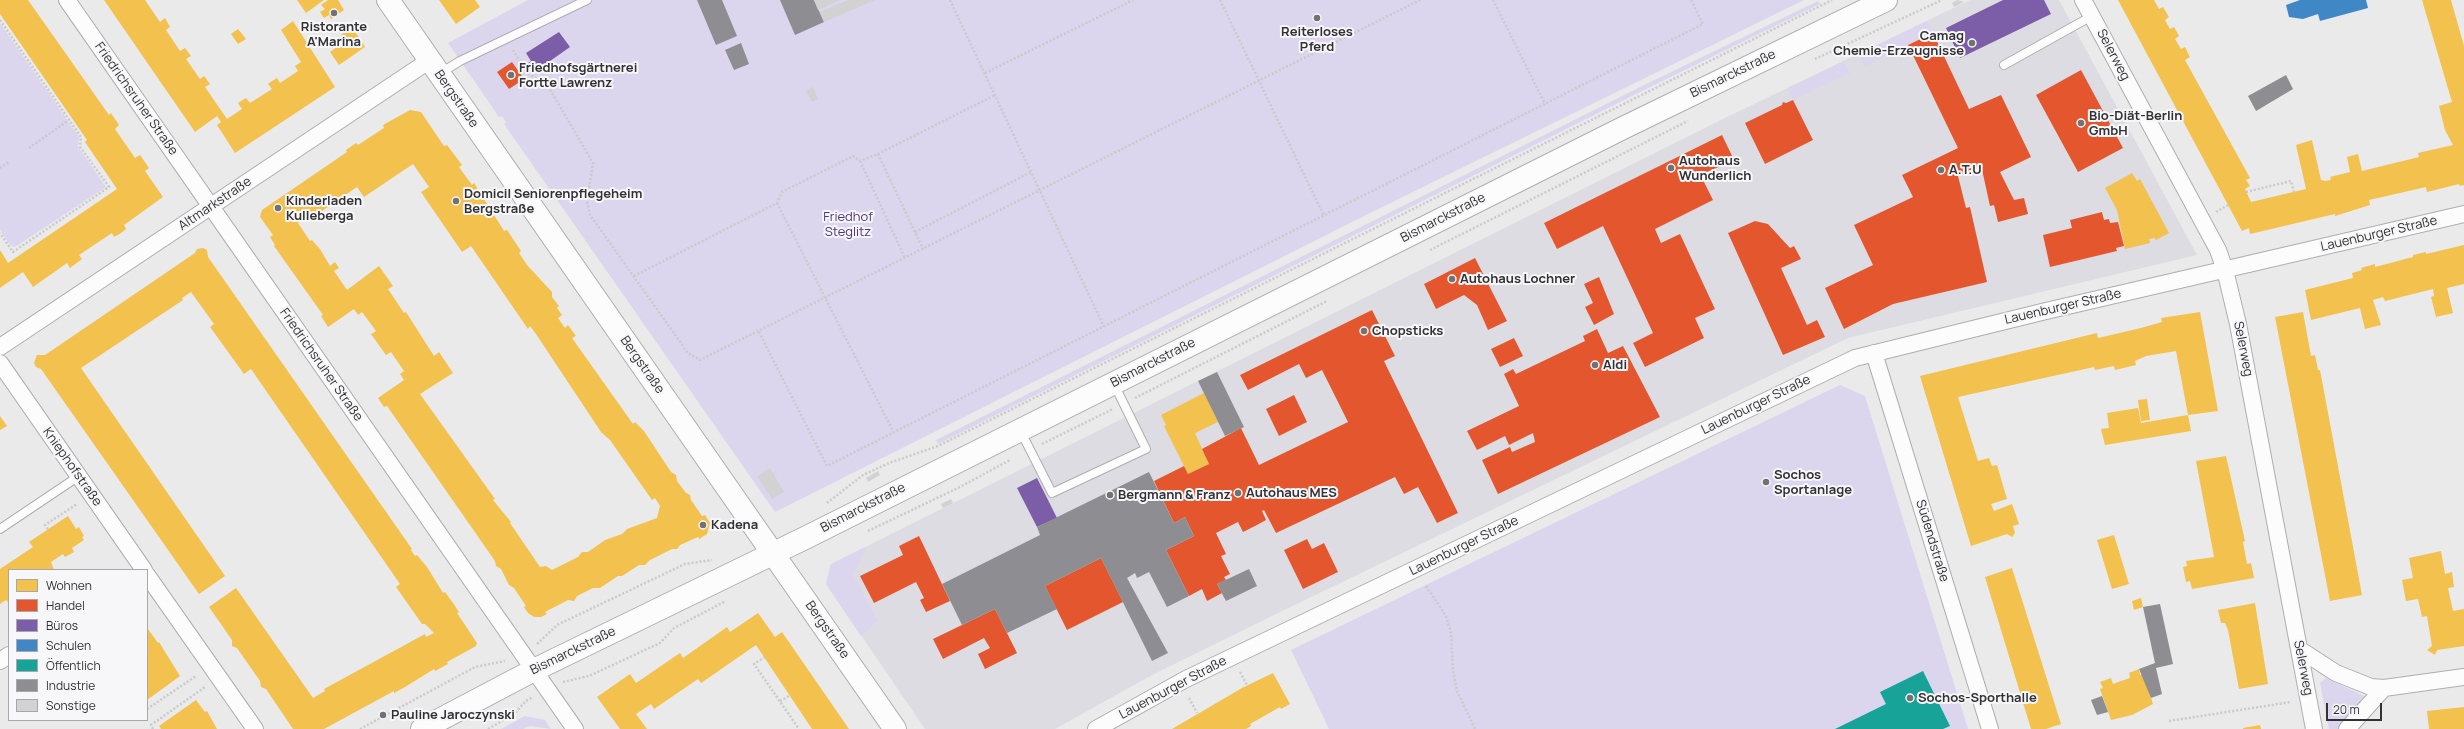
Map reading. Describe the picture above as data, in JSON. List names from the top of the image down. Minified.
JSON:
{"streets":{"street":["Selerweg","Bismarckstraße","Friedrichsruher Straße","Bergstraße","Altmarkstraße","Lauenburger Straße","Kniephofstraße","Südendstraße"]},"crossings":[["Selerweg","Lauenburger Straße"],["Bismarckstraße","Friedrichsruher Straße"],["Bismarckstraße","Bergstraße"],["Friedrichsruher Straße","Altmarkstraße"],["Bergstraße","Altmarkstraße"],["Lauenburger Straße","Südendstraße"]],"parks":["Friedhof Steglitz"],"places":["Ristorante A'Marina","Reiterloses Pferd","Camag Chemie-Erzeugnisse","Friedhofsgärtnerei Fortte Lawrenz","Bio-Diät-Berlin GmbH","Autohaus Wunderlich","A.T.U","Domicil Seniorenpflegeheim Bergstraße","Kinderladen Kulleberga","Autohaus Lochner","Chopsticks","Aldi","Sochos Sportanlage","Autohaus MES","Bergmann & Franz","Kadena","Sochos-Sporthalle","Pauline Jaroczynski"],"legend":["Wohnen","Handel","Büros","Schulen","Öffentlich","Industrie","Sonstige"],"scale_bar":"20 m"}
